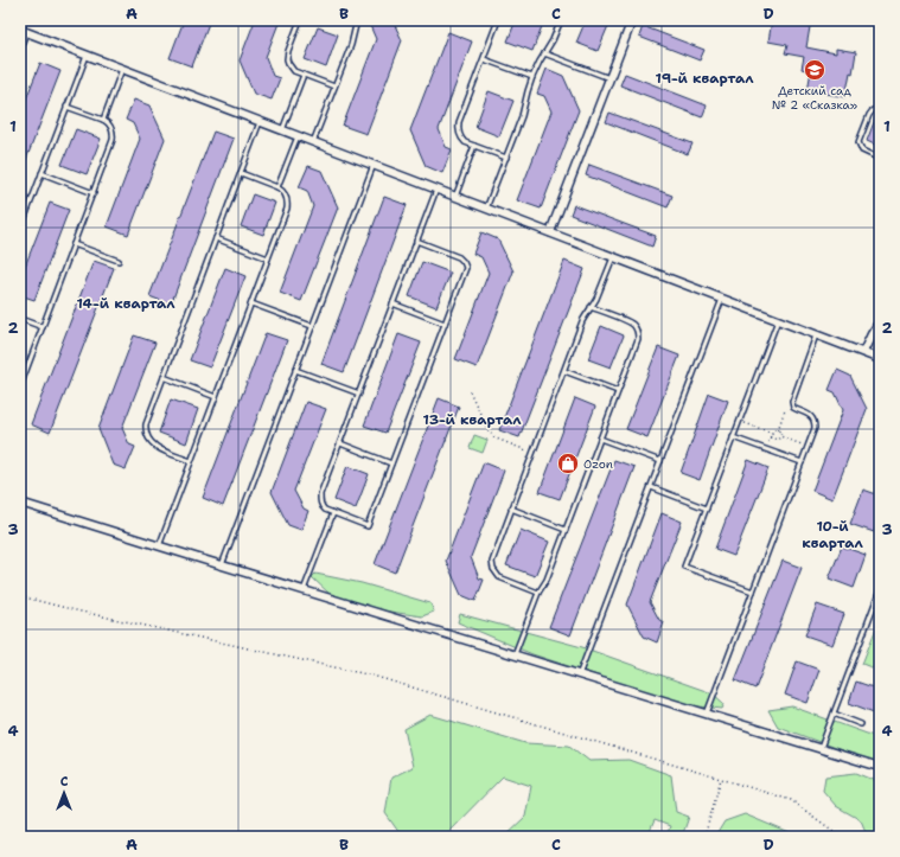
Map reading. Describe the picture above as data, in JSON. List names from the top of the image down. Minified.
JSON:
{"districts":["19-й квартал","14-й квартал","13-й квартал","10-й квартал"],"places":{"school or university":["Детский сад № 2 «Сказка»"],"shop":["Ozon"]},"north":"top","grid":{"columns":["A","B","C","D"],"rows":["1","2","3","4"]}}
